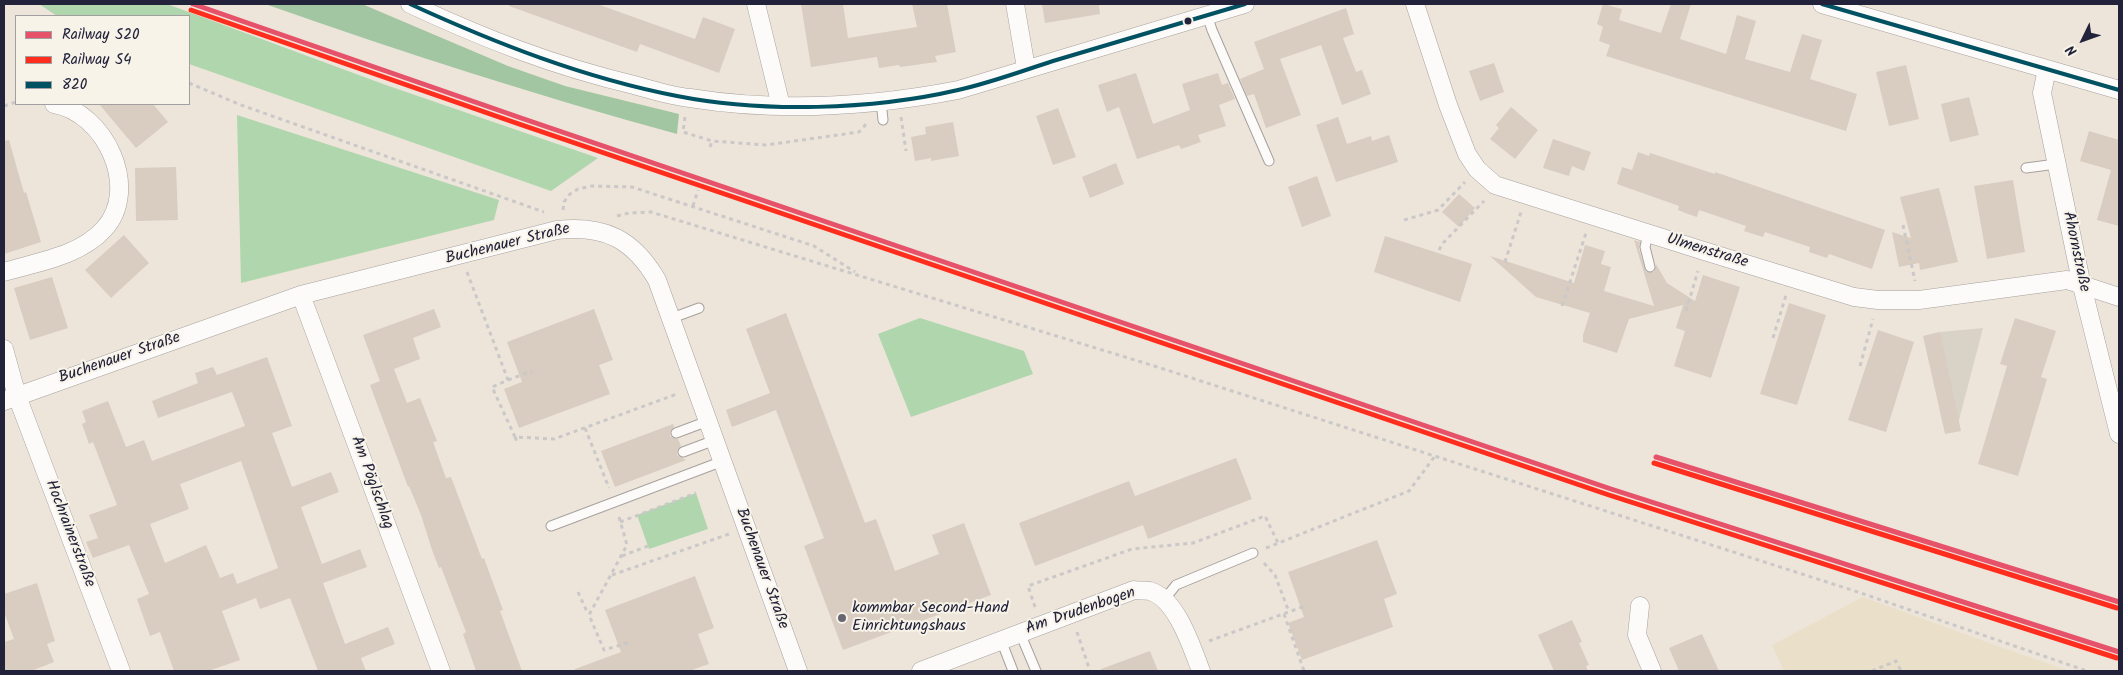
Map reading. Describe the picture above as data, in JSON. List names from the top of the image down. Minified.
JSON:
{"streets":{"street":["Buchenauer Straße","Ulmenstraße","Ahornstraße","Am Pöglschlag","Hochrainerstraße","Am Drudenbogen"]},"crossings":[["Buchenauer Straße","Am Pöglschlag"],["Buchenauer Straße","Hochrainerstraße"],["Ulmenstraße","Ahornstraße"]],"places":["kommbar Second-Hand Einrichtungshaus"],"lines":["rail line S20","transit line 820","rail line S4"],"legend":["Railway S20","Railway S4","820"],"north":"bottom left"}
